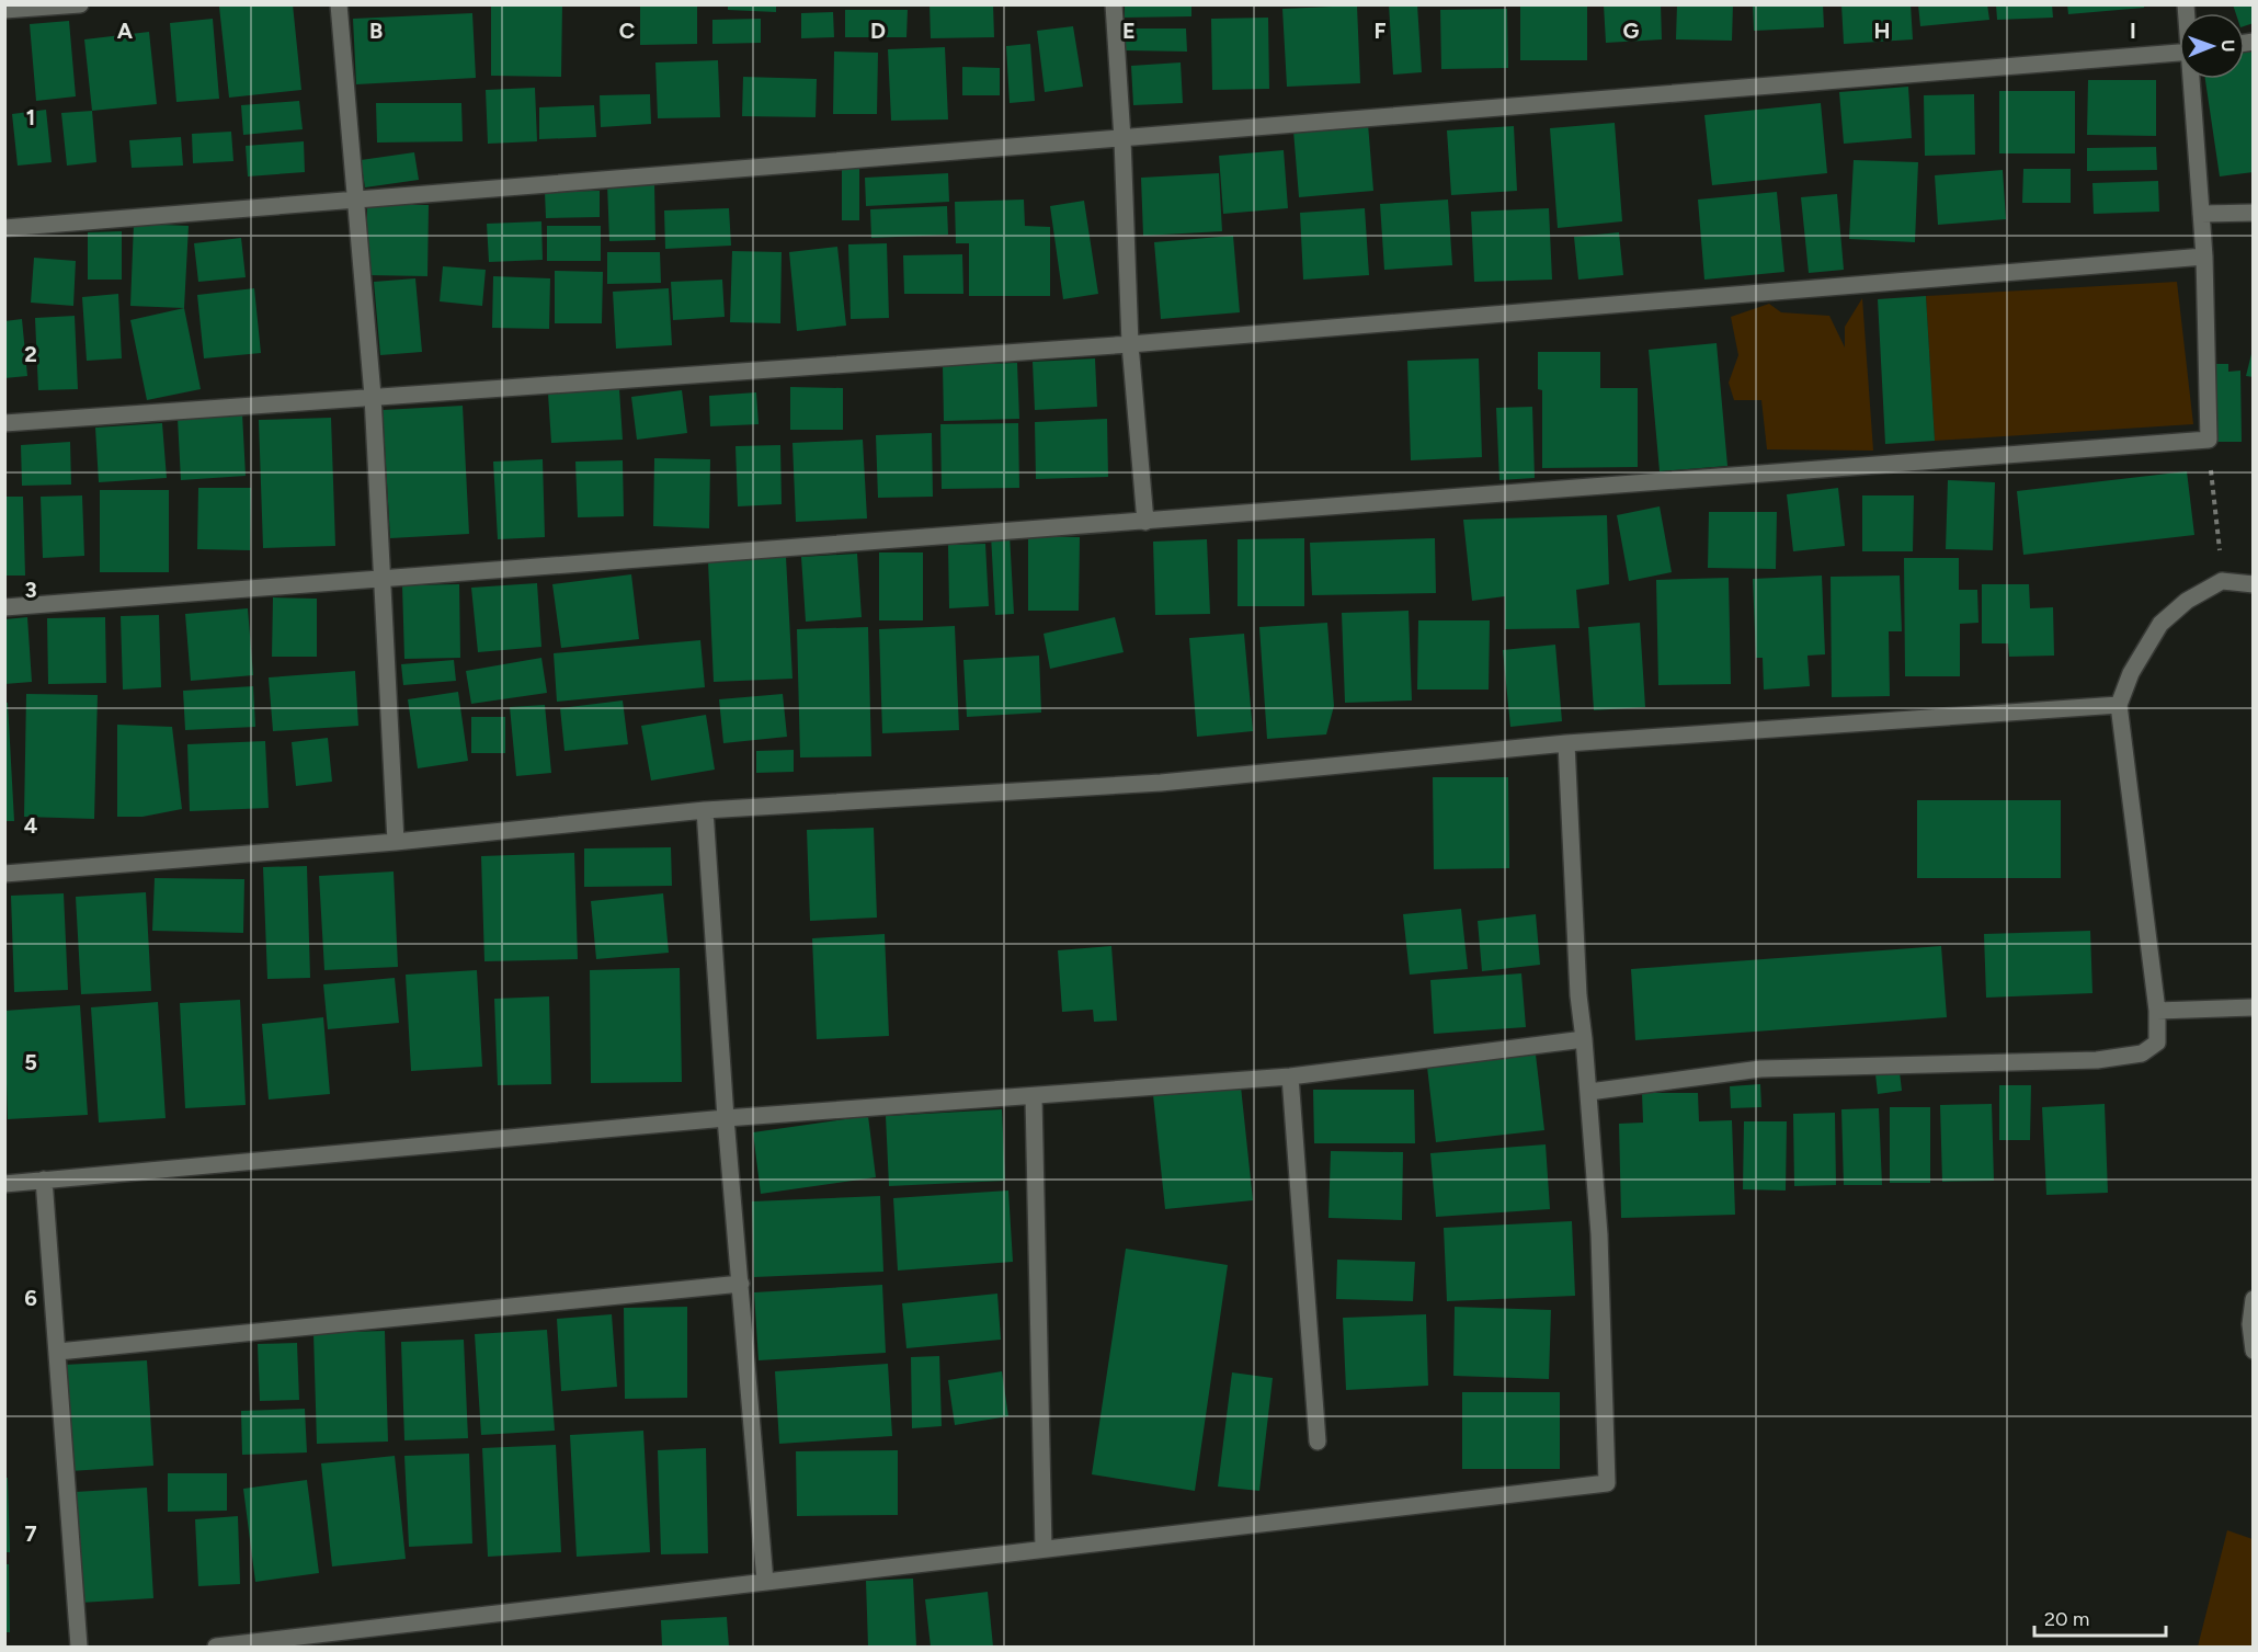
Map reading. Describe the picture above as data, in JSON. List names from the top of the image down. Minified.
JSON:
{"scale_bar":"20 m","north":"right","grid":{"columns":["A","B","C","D","E","F","G","H","I"],"rows":["1","2","3","4","5","6","7"]}}
